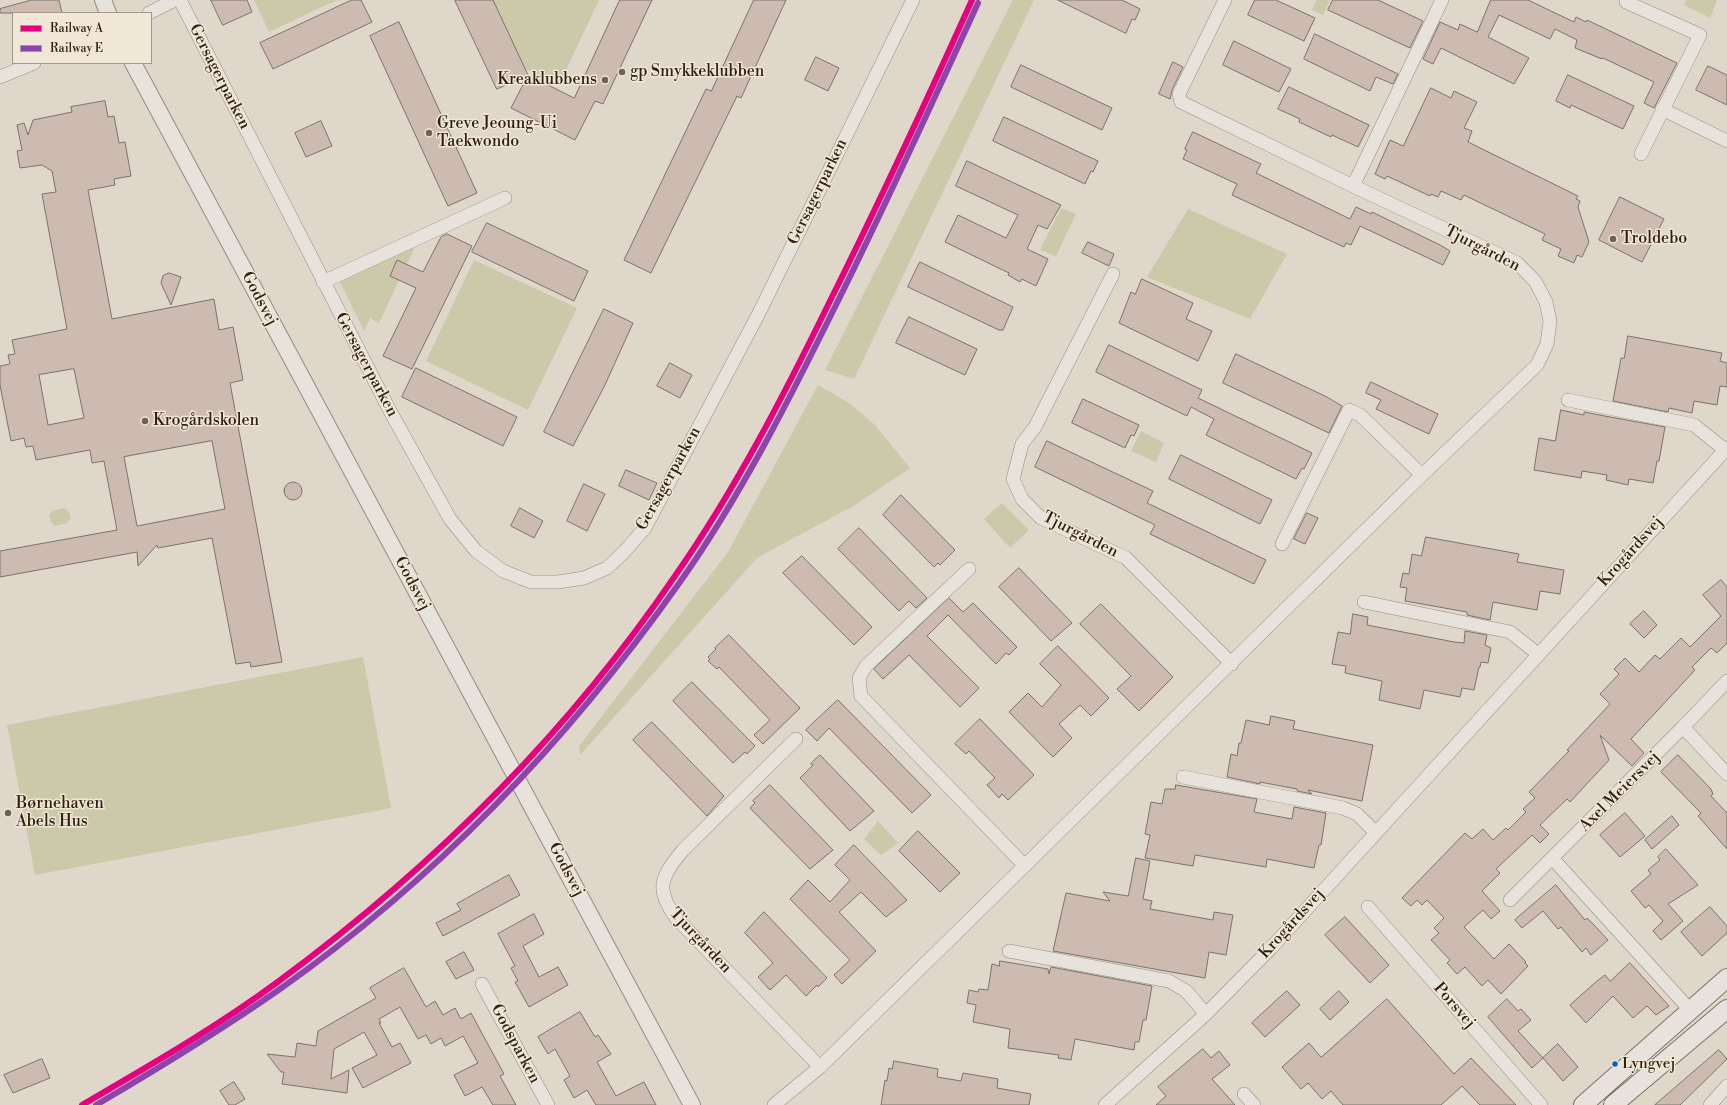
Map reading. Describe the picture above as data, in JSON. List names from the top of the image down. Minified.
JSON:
{"streets":{"street":["Gersagerparken","Tjurgården","Godsvej","Krogårdsvej","Axel Meiersvej","Porsvej","Godsparken"]},"places":["gp Smykkeklubben","Kreaklubbens","Greve Jeoung-Ui Taekwondo","Troldebo","Krogårdskolen","Børnehaven Abels Hus","Lyngvej"],"lines":["rail line A","rail line E"],"legend":["Railway A","Railway E"]}
